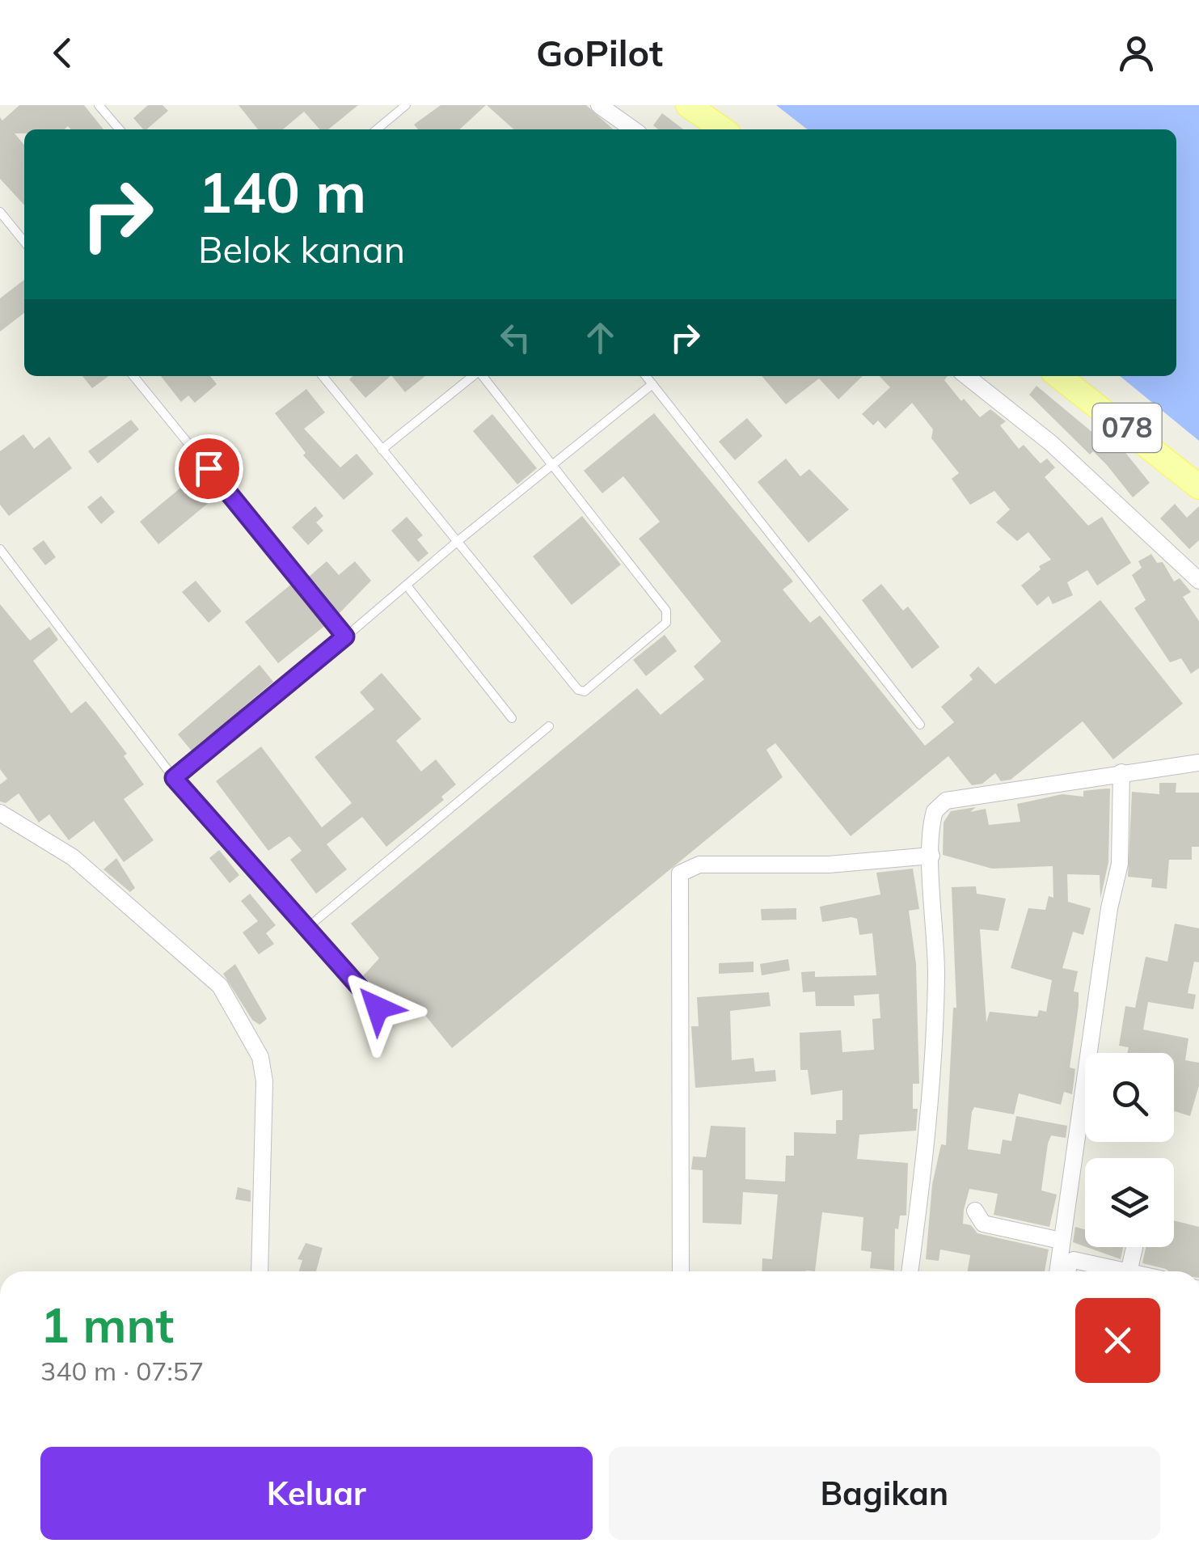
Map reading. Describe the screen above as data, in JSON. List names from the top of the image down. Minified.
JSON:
{"streets":{"main road":["078"]},"page":{"header":"GoPilot","turn":["140 m","Belok kanan"],"heading":["1 mnt","340 m · 07:57"],"buttons":["Keluar","Bagikan"]}}
